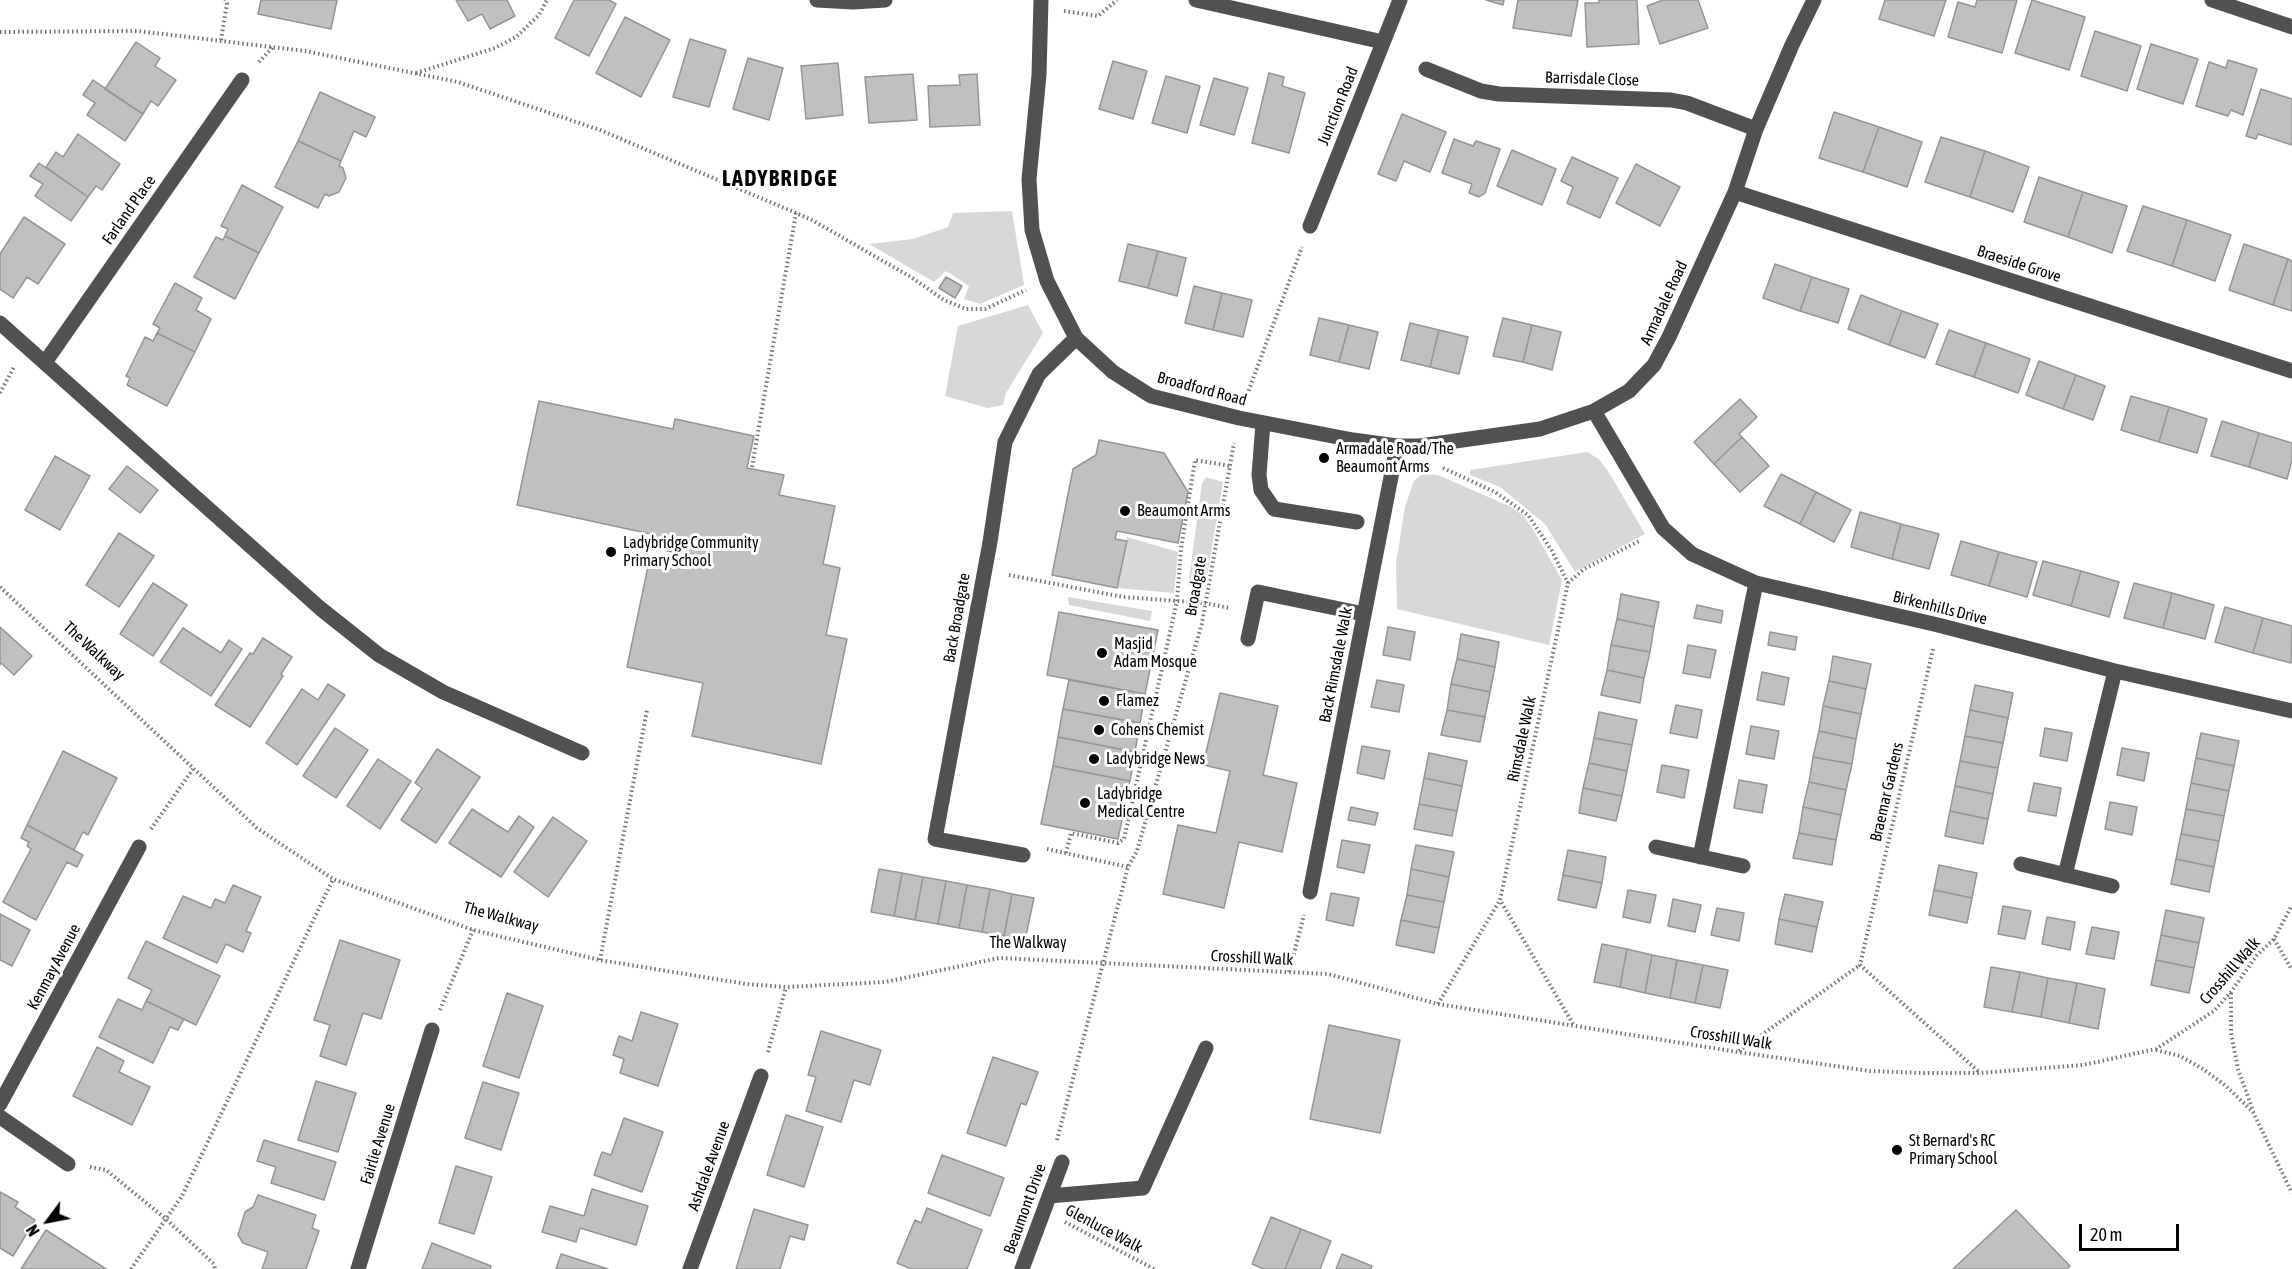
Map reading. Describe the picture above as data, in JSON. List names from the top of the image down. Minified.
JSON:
{"streets":{"street":["Barrisdale Close","Junction Road","Farland Place","Braeside Grove","Armadale Road","Broadford Road","Birkenhills Drive","Back Broadgate","Back Rimsdale Walk","Kenmay Avenue","Fairlie Avenue","Ashdale Avenue","Beaumont Drive"],"path":["Broadgate","The Walkway","Rimsdale Walk","Braemar Gardens","Crosshill Walk","Glenluce Walk"]},"crossings":[["Barrisdale Close","Armadale Road"],["Junction Road","Broadgate"],["Braeside Grove","Armadale Road"],["Armadale Road","Broadford Road"],["Armadale Road","Birkenhills Drive"],["Armadale Road","Back Rimsdale Walk"],["Broadford Road","Broadgate"],["Broadford Road","Back Broadgate"],["Broadford Road","Back Rimsdale Walk"],["Broadgate","The Walkway"],["Broadgate","Crosshill Walk"],["Broadgate","Beaumont Drive"],["Birkenhills Drive","Braemar Gardens"],["The Walkway","Crosshill Walk"],["Rimsdale Walk","Crosshill Walk"],["Beaumont Drive","Glenluce Walk"]],"districts":["LADYBRIDGE"],"places":["Armadale Road/The Beaumont Arms","Beaumont Arms","Ladybridge Community Primary School","Masjid Adam Mosque","Flamez","Cohens Chemist","Ladybridge News","Ladybridge Medical Centre","St Bernard's RC Primary School"],"scale_bar":"20 m","north":"bottom left"}
